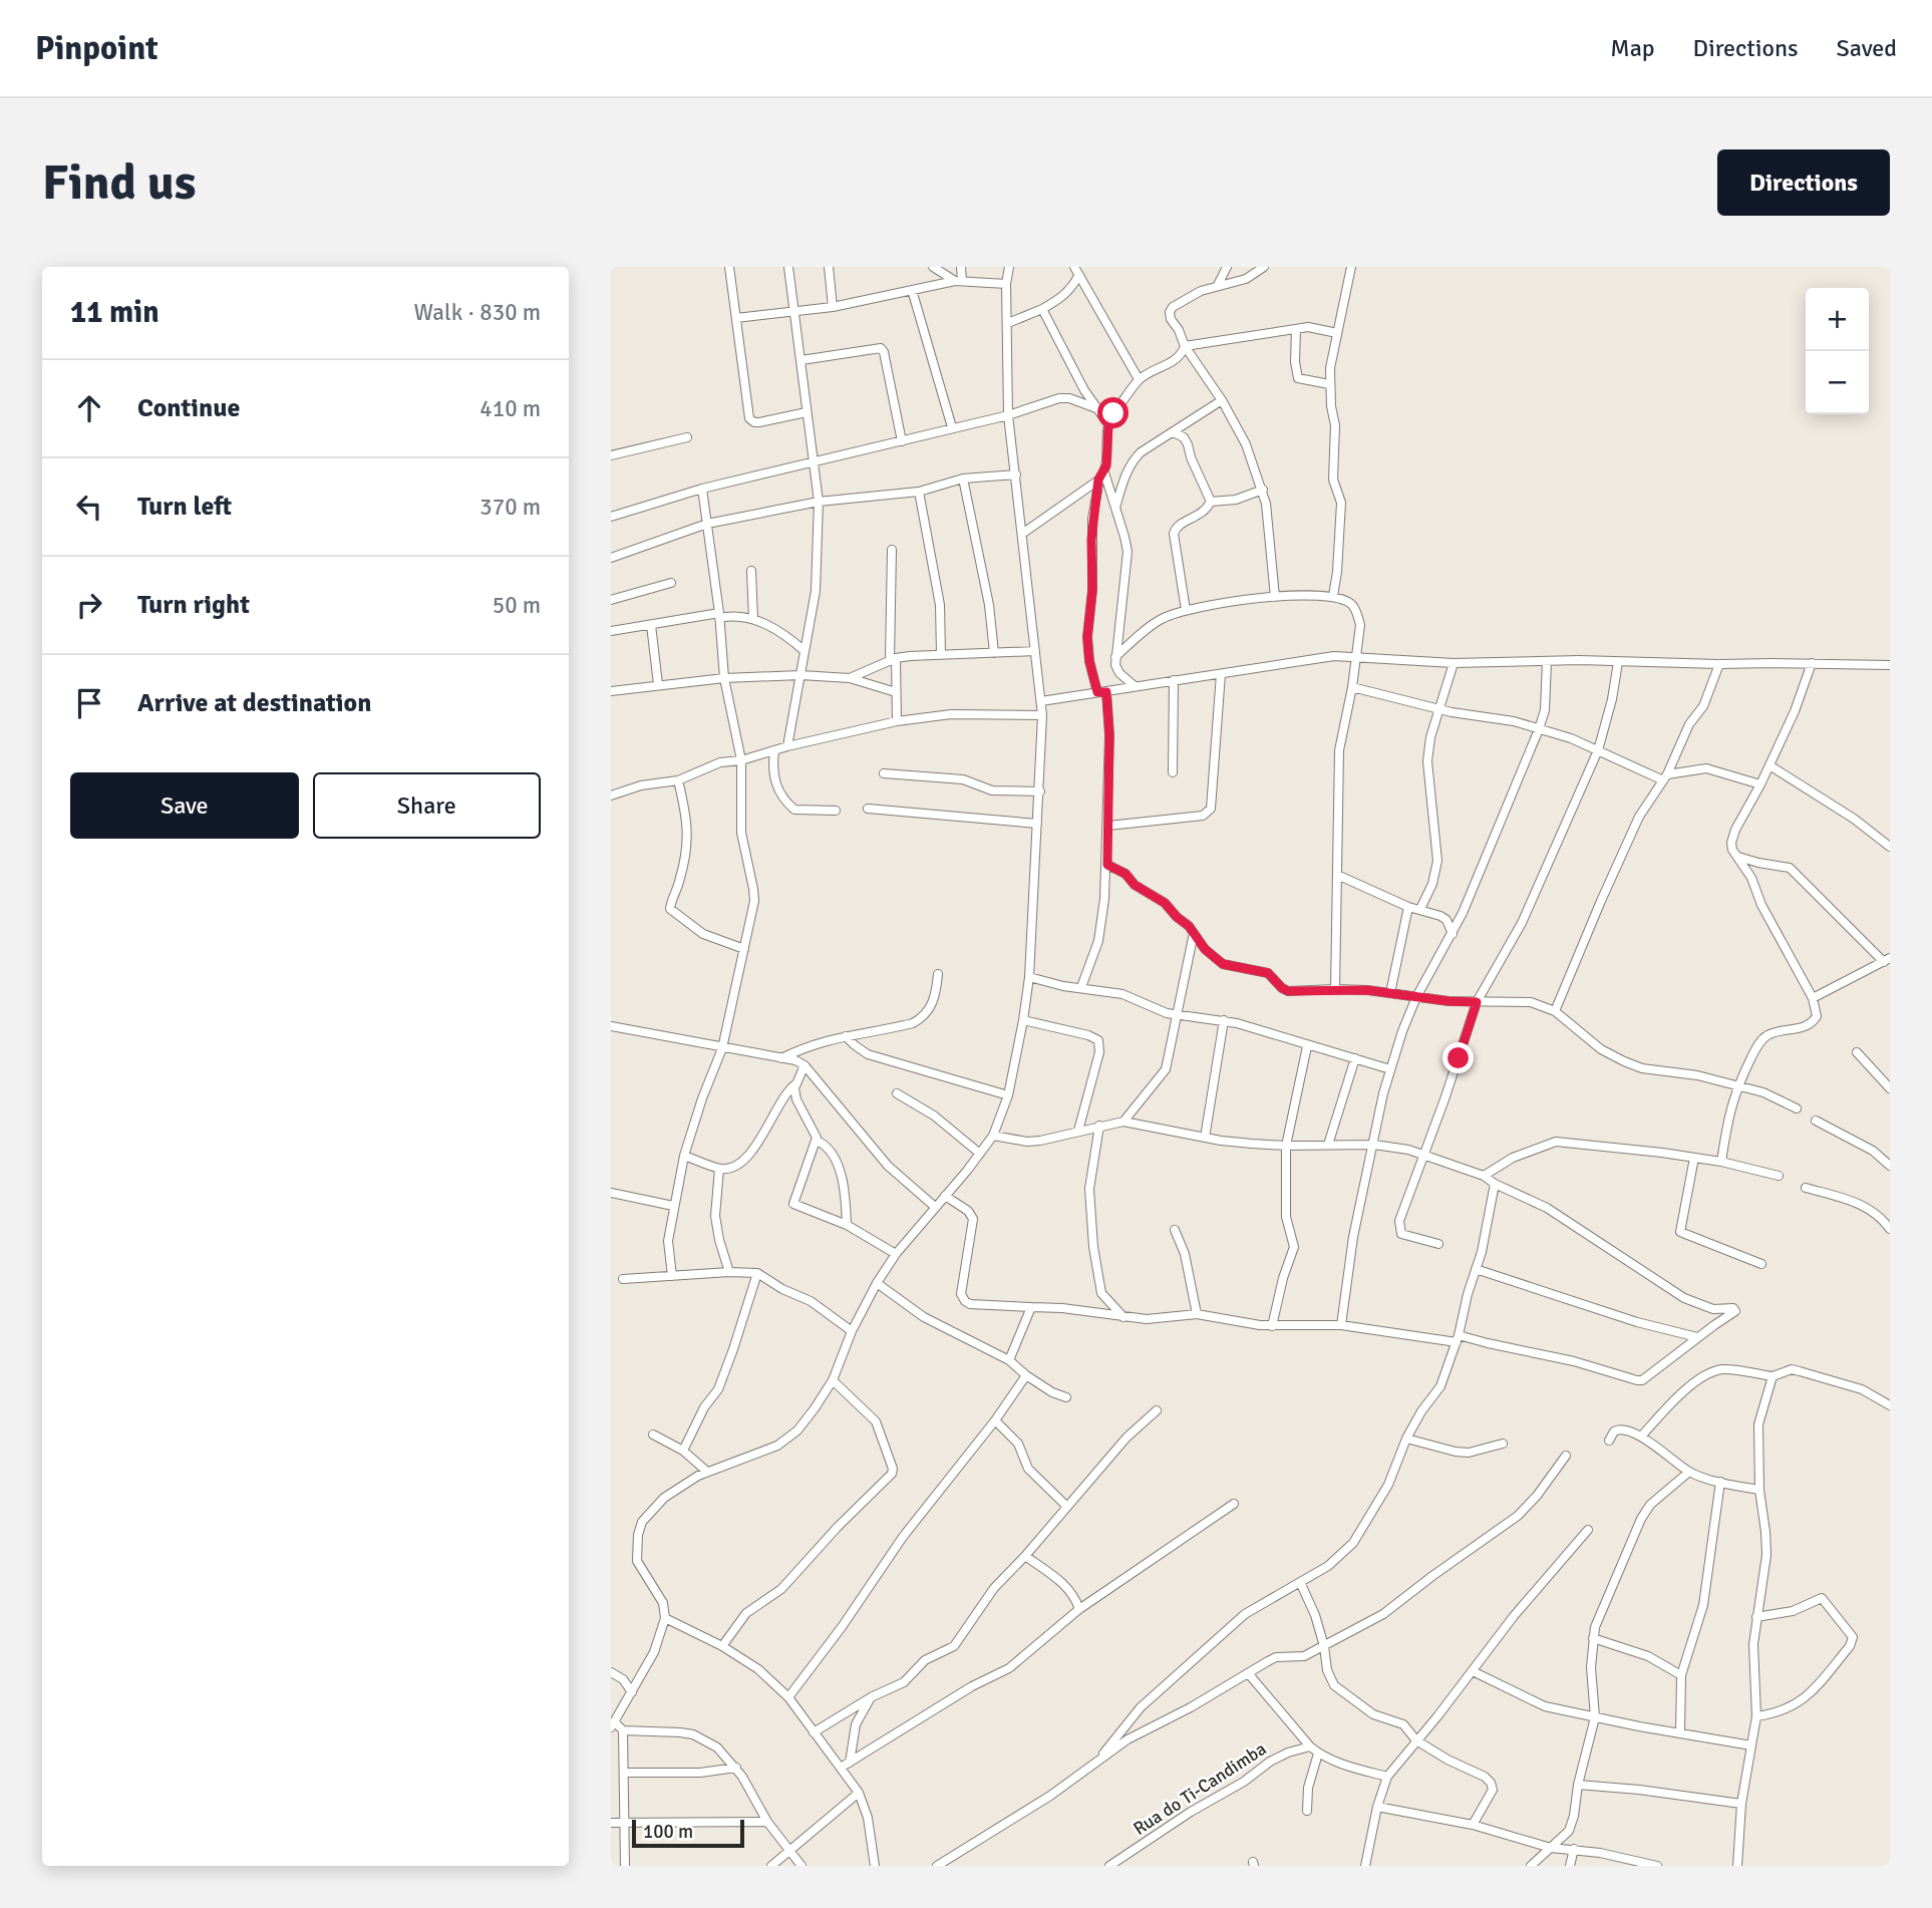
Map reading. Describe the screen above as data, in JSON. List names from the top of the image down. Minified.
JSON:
{"streets":{"street":["Rua do Ti-Candimba"]},"scale_bar":"100 m","page":{"header":"Pinpoint","nav":["Map","Directions","Saved"],"buttons":["Directions",["Save","Share"]],"title":"Find us","heading":["11 min","Walk · 830 m"],"map_buttons":["+","−"],"list":[["Continue","410 m"],["Turn left","370 m"],["Turn right","50 m"],"Arrive at destination"],"scale":"100 m"}}
